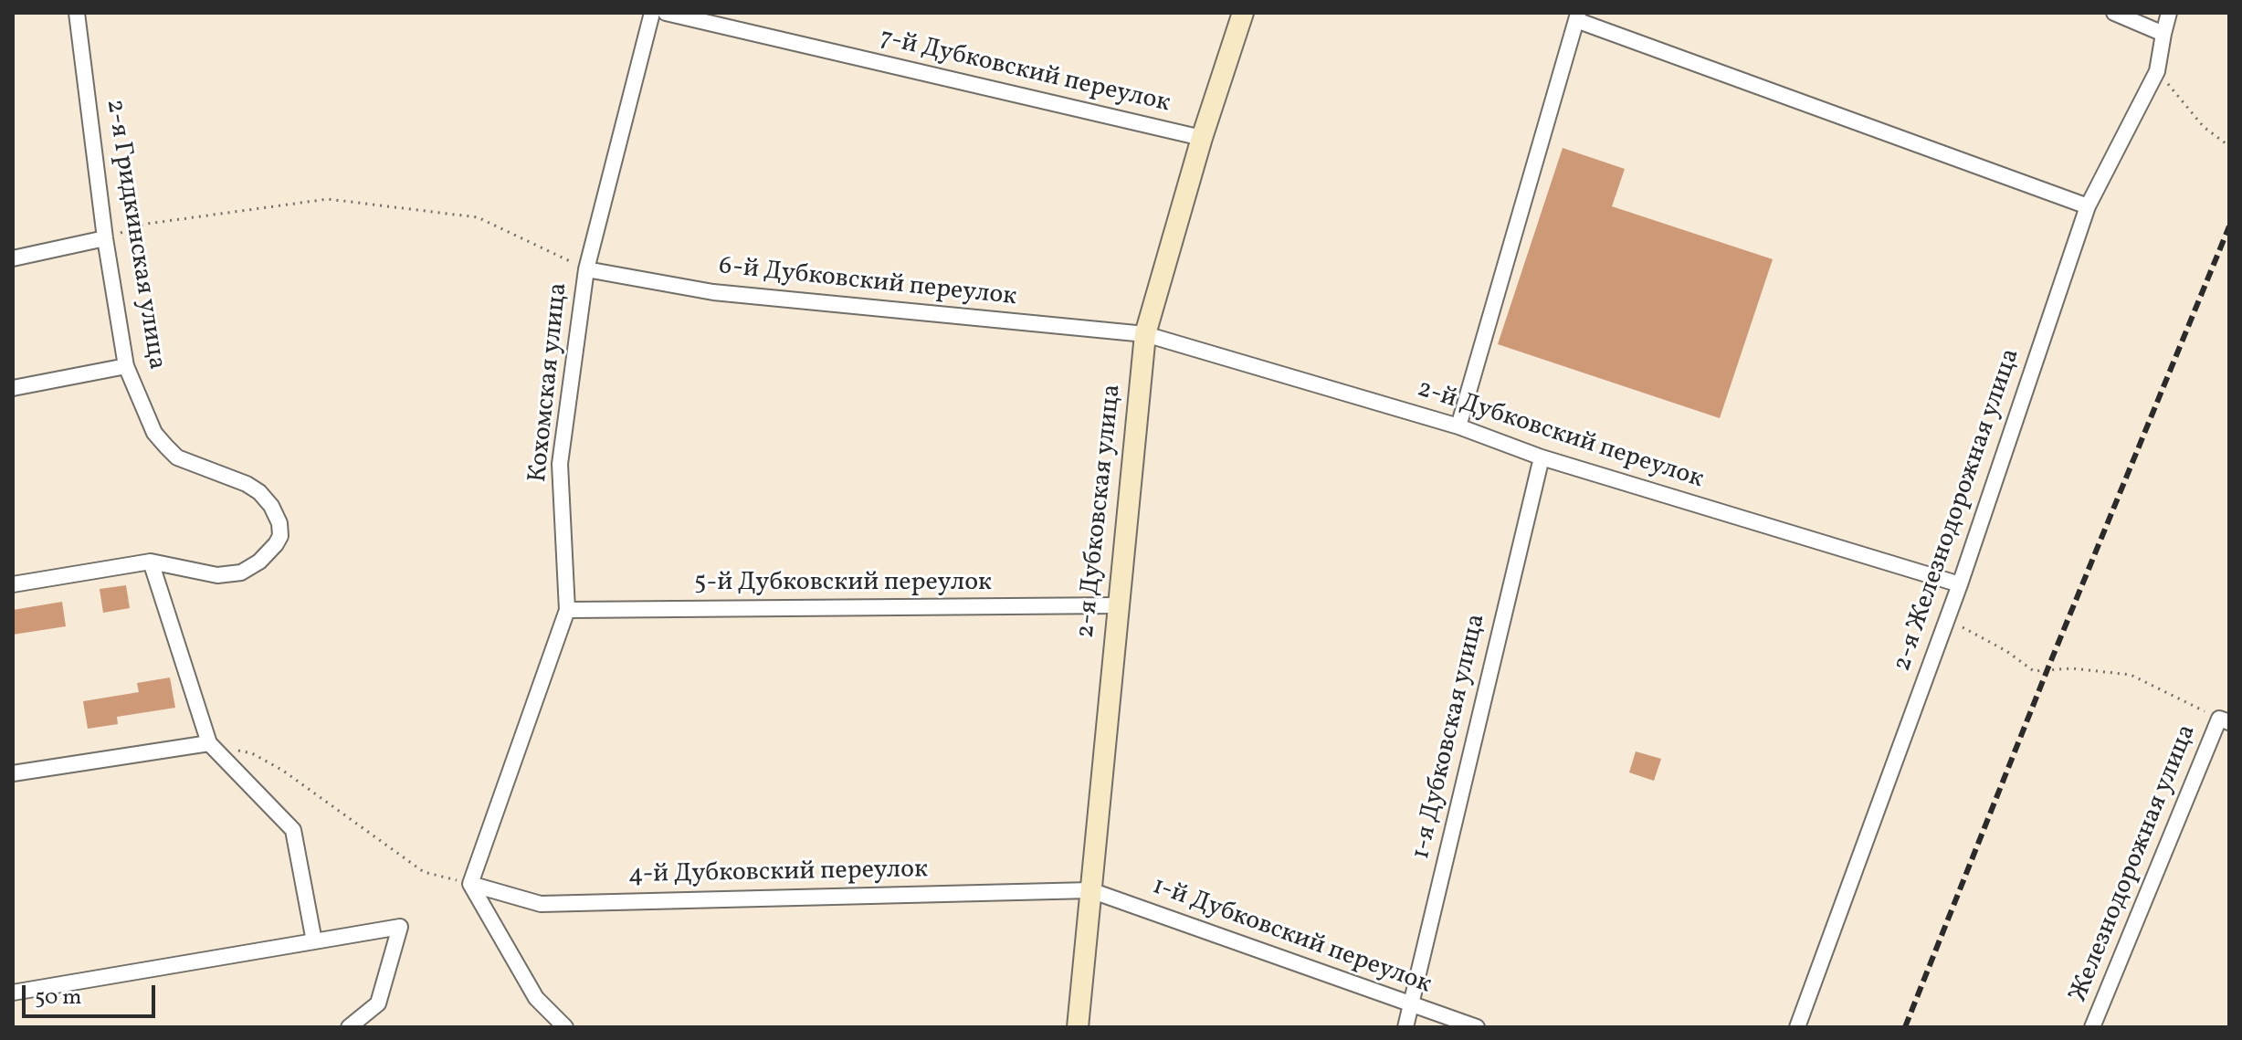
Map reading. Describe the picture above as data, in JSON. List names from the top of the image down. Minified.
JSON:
{"streets":{"main road":["2-я Дубковская улица"],"street":["7-й Дубковский переулок","2-я Гридкинская улица","6-й Дубковский переулок","Кохомская улица","2-й Дубковский переулок","2-я Железнодорожная улица","5-й Дубковский переулок","1-я Дубковская улица","Железнодорожная улица","4-й Дубковский переулок","1-й Дубковский переулок"]},"crossings":[["7-й Дубковский переулок","2-я Дубковская улица"],["6-й Дубковский переулок","Кохомская улица"],["6-й Дубковский переулок","2-й Дубковский переулок"],["6-й Дубковский переулок","2-я Дубковская улица"],["Кохомская улица","5-й Дубковский переулок"],["Кохомская улица","4-й Дубковский переулок"],["2-й Дубковский переулок","2-я Железнодорожная улица"],["2-й Дубковский переулок","2-я Дубковская улица"],["2-й Дубковский переулок","1-я Дубковская улица"],["2-я Дубковская улица","5-й Дубковский переулок"],["2-я Дубковская улица","4-й Дубковский переулок"],["2-я Дубковская улица","1-й Дубковский переулок"],["1-я Дубковская улица","1-й Дубковский переулок"],["4-й Дубковский переулок","1-й Дубковский переулок"]],"scale_bar":"50 m"}
